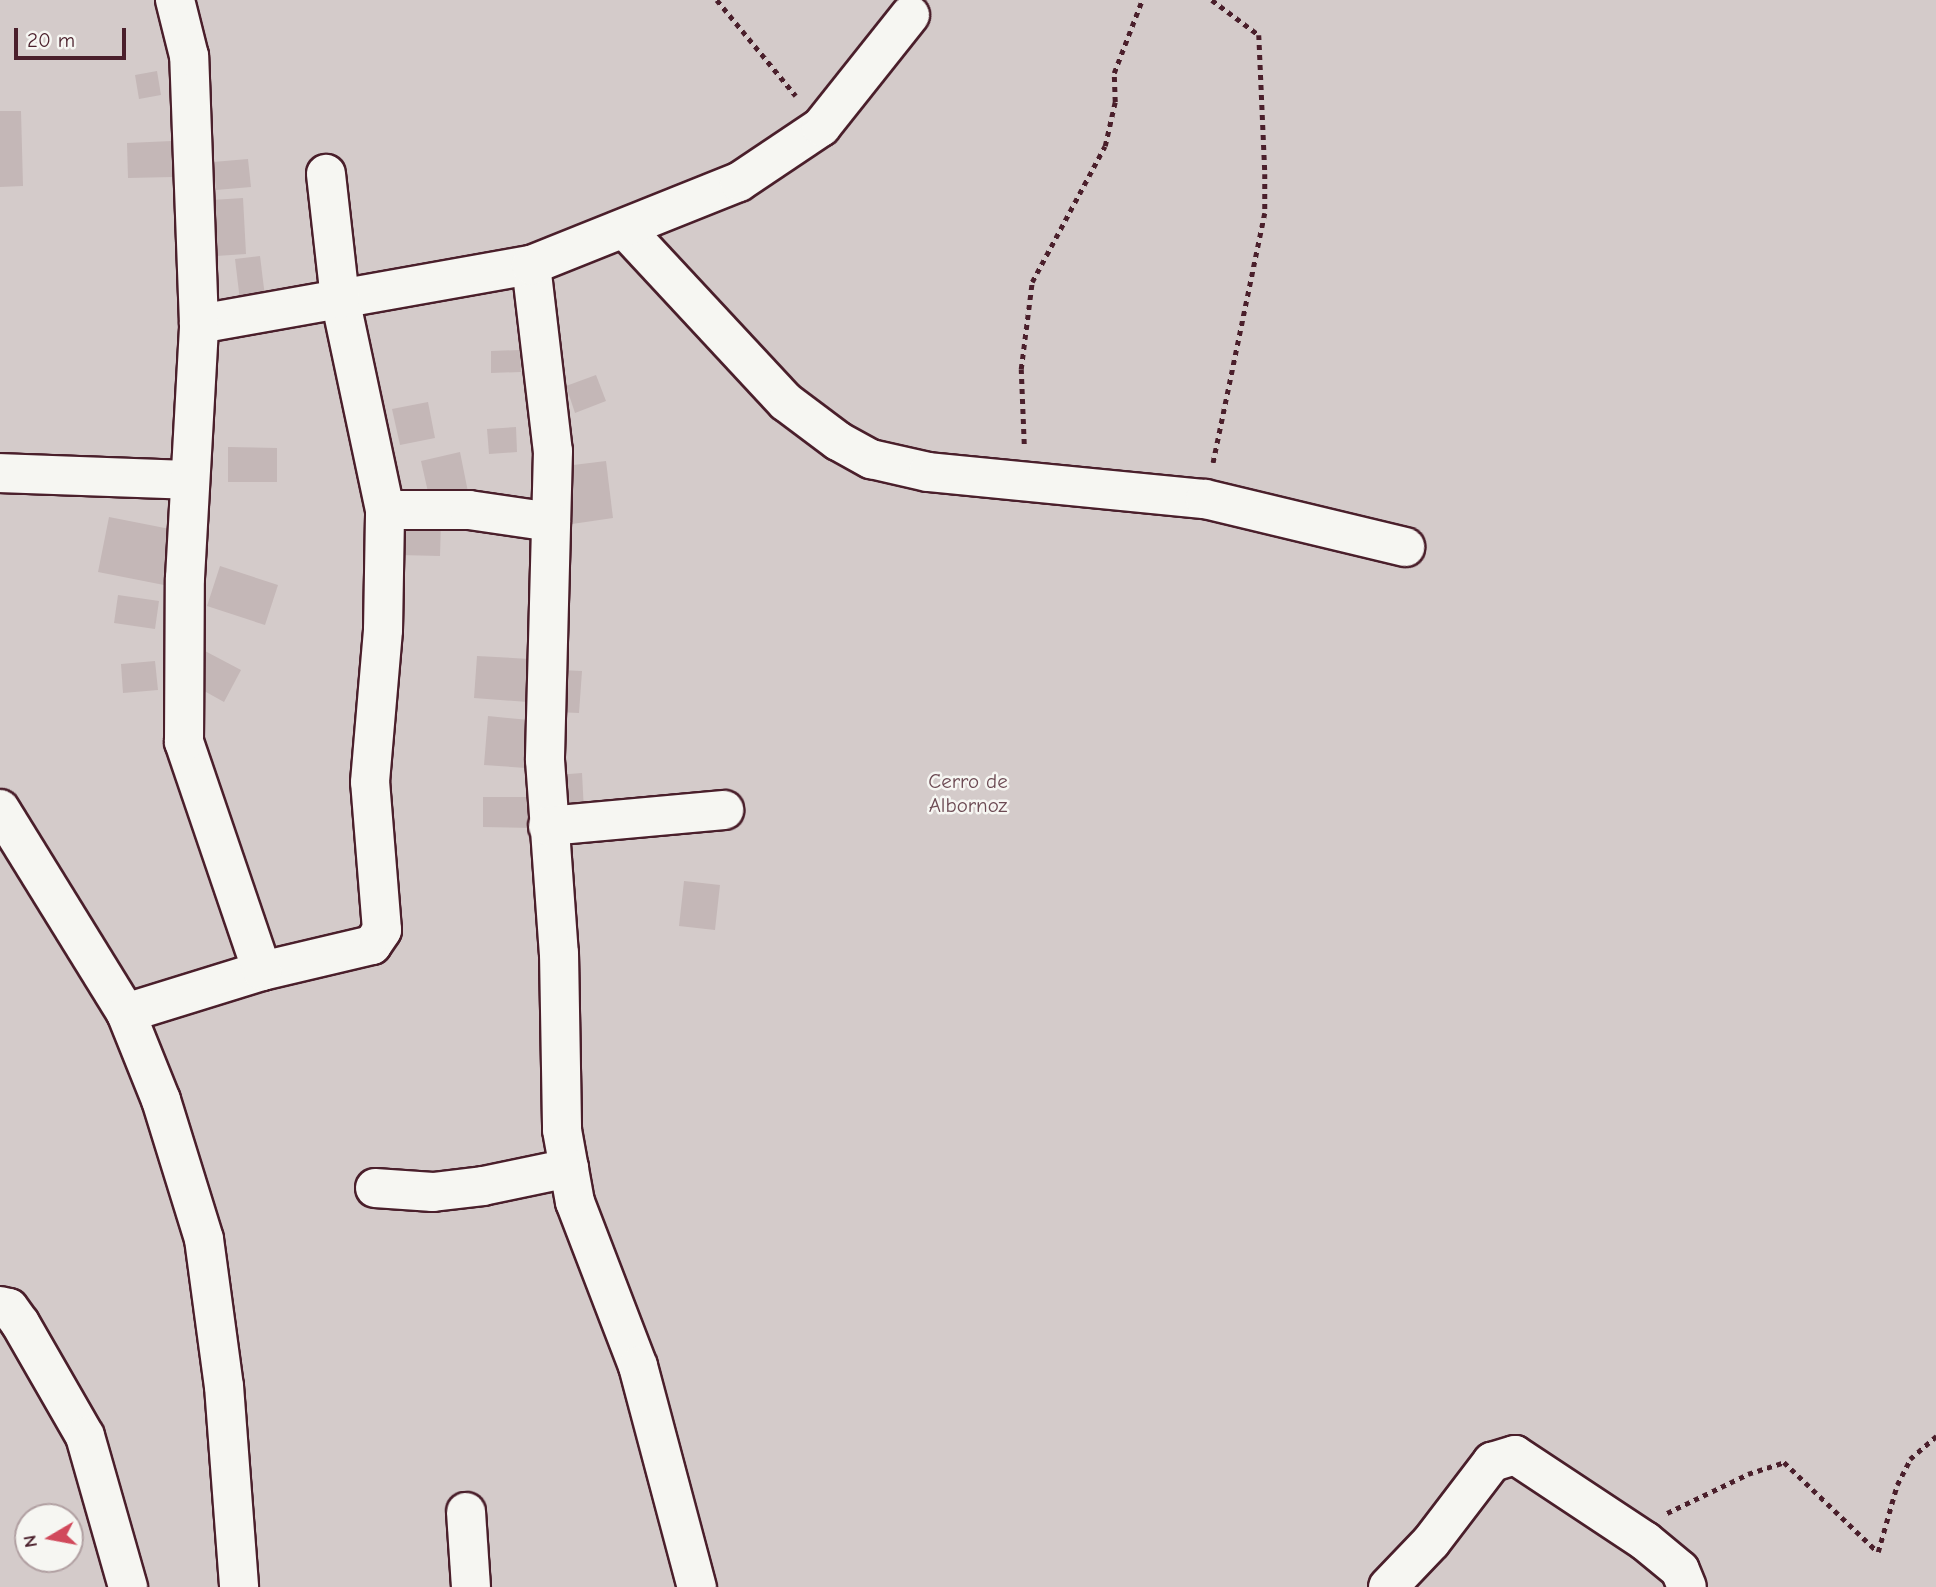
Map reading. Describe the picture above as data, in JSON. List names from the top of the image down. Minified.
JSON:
{"parks":["Cerro de Albornoz"],"scale_bar":"20 m","north":"left"}
